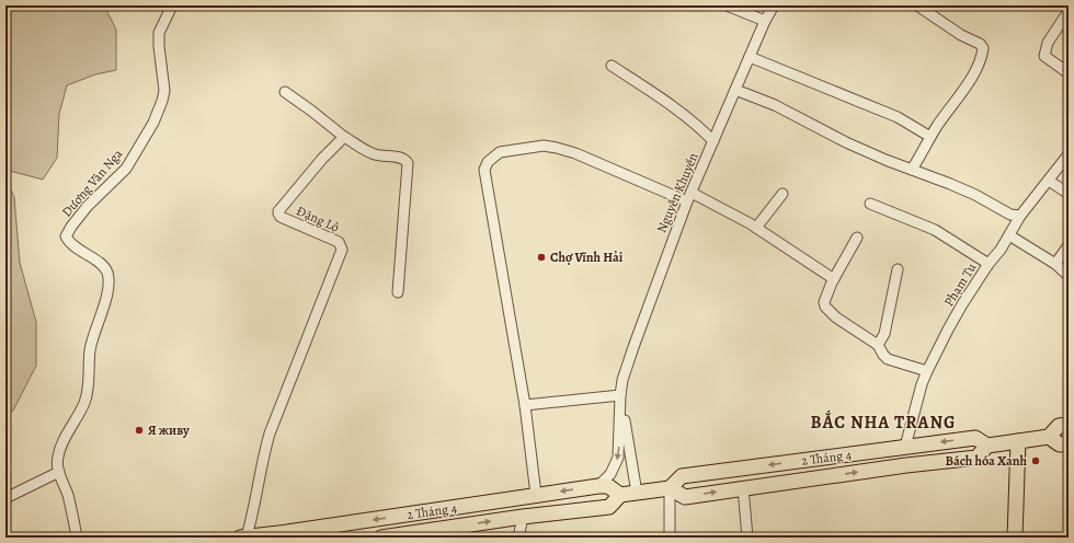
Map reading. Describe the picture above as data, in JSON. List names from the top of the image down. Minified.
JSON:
{"streets":{"main road":["2 Tháng 4"],"street":["Dương Vân Nga","Nguyễn Khuyến","Đặng Lộ","Phạm Tu"]},"crossings":[["Nguyễn Khuyến","2 Tháng 4"],["Đặng Lộ","2 Tháng 4"],["Phạm Tu","2 Tháng 4"]],"districts":["BẮC NHA TRANG"],"places":["Chợ Vĩnh Hải","Я живу","Bách hóa Xanh"]}
